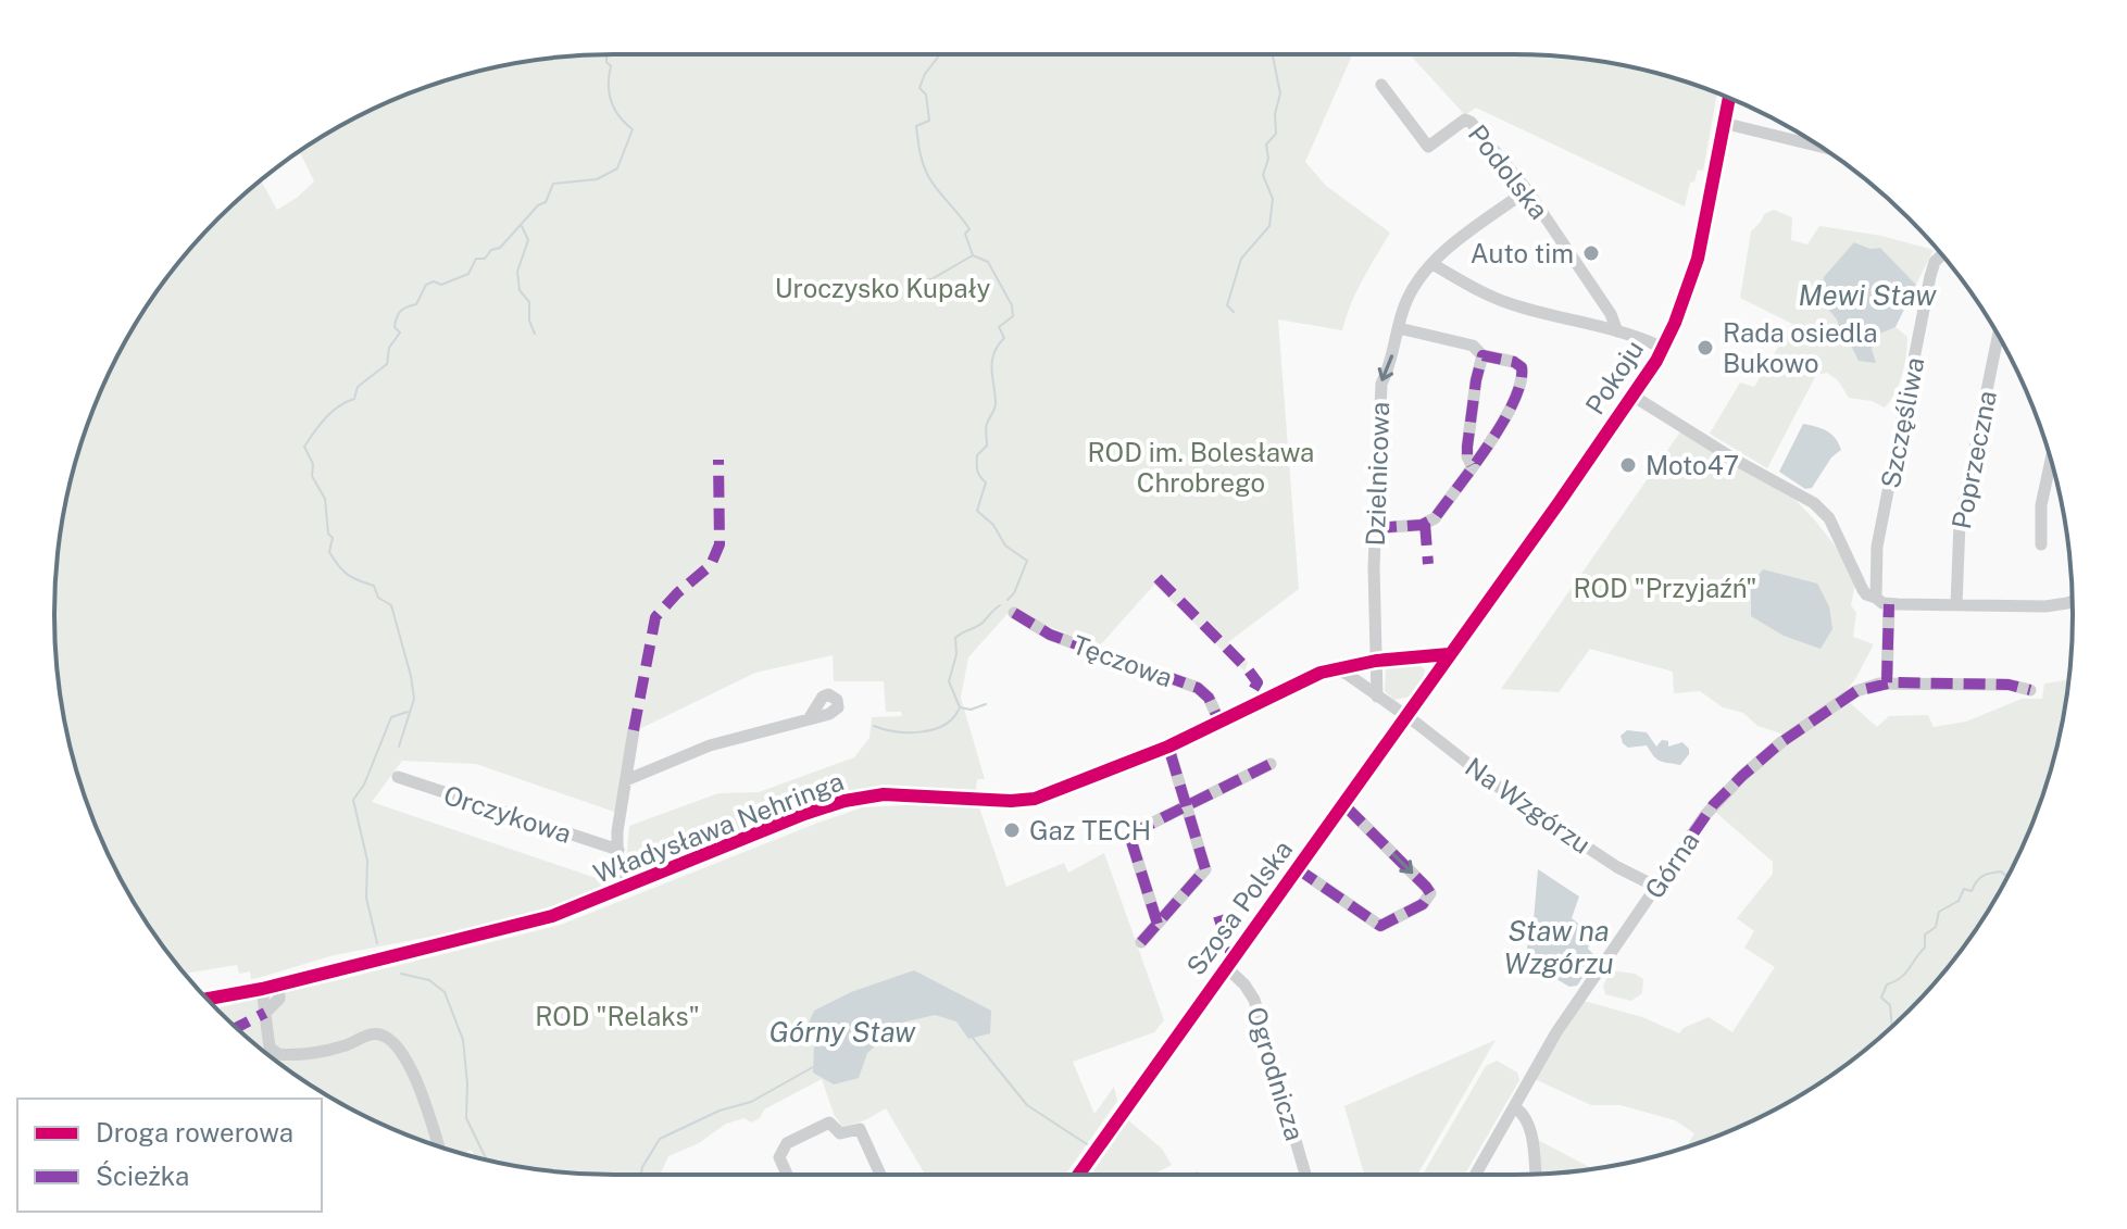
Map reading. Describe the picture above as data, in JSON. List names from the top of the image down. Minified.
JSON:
{"streets":{"street":["Podolska","Pokoju","Szczęśliwa","Poprzeczna","Dzielnicowa","Tęczowa","Na Wzgórzu","Orczykowa","Władysława Nehringa","Górna","Szosa Polska","Ogrodnicza"]},"crossings":[["Podolska","Dzielnicowa"],["Pokoju","Władysława Nehringa"],["Pokoju","Szosa Polska"],["Dzielnicowa","Władysława Nehringa"],["Tęczowa","Władysława Nehringa"],["Na Wzgórzu","Władysława Nehringa"],["Na Wzgórzu","Górna"],["Na Wzgórzu","Szosa Polska"],["Władysława Nehringa","Szosa Polska"],["Szosa Polska","Ogrodnicza"]],"water":["Mewi Staw","Staw na Wzgórzu","Górny Staw"],"parks":["Uroczysko Kupały","ROD im. Bolesława Chrobrego","ROD \"Przyjaźń\"","ROD \"Relaks\""],"places":["Auto tim","Rada osiedla Bukowo","Moto47","Gaz TECH"],"legend":["Droga rowerowa","Ścieżka"]}
